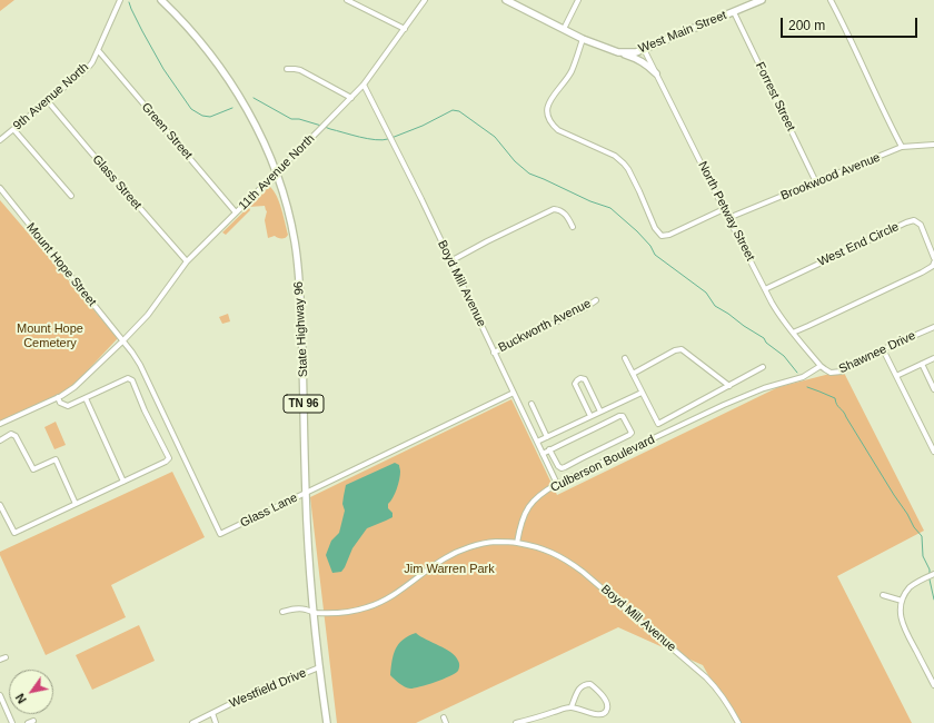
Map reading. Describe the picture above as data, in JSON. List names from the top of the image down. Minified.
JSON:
{"streets":{"main road":["West Main Street","State Highway 96","TN 96"],"street":["9th Avenue North","Forrest Street","Green Street","11th Avenue North","Brookwood Avenue","Glass Street","North Petway Street","West End Circle","Mount Hope Street","Boyd Mill Avenue","Buckworth Avenue","Shawnee Drive","Culberson Boulevard","Glass Lane","Westfield Drive"]},"crossings":[["West Main Street","Forrest Street"],["West Main Street","North Petway Street"],["9th Avenue North","Green Street"],["9th Avenue North","Glass Street"],["Forrest Street","Brookwood Avenue"],["Green Street","11th Avenue North"],["11th Avenue North","Glass Street"],["11th Avenue North","Mount Hope Street"],["11th Avenue North","Boyd Mill Avenue"],["11th Avenue North","State Highway 96"],["11th Avenue North","Glass Lane"],["Brookwood Avenue","North Petway Street"],["North Petway Street","West End Circle"],["North Petway Street","Shawnee Drive"],["North Petway Street","Culberson Boulevard"],["Mount Hope Street","Glass Lane"],["Boyd Mill Avenue","Buckworth Avenue"],["Boyd Mill Avenue","Culberson Boulevard"],["Boyd Mill Avenue","Glass Lane"],["State Highway 96","Glass Lane"],["State Highway 96","Westfield Drive"],["Shawnee Drive","Culberson Boulevard"]],"parks":["Mount Hope Cemetery","Jim Warren Park"],"scale_bar":"200 m","north":"bottom left"}
